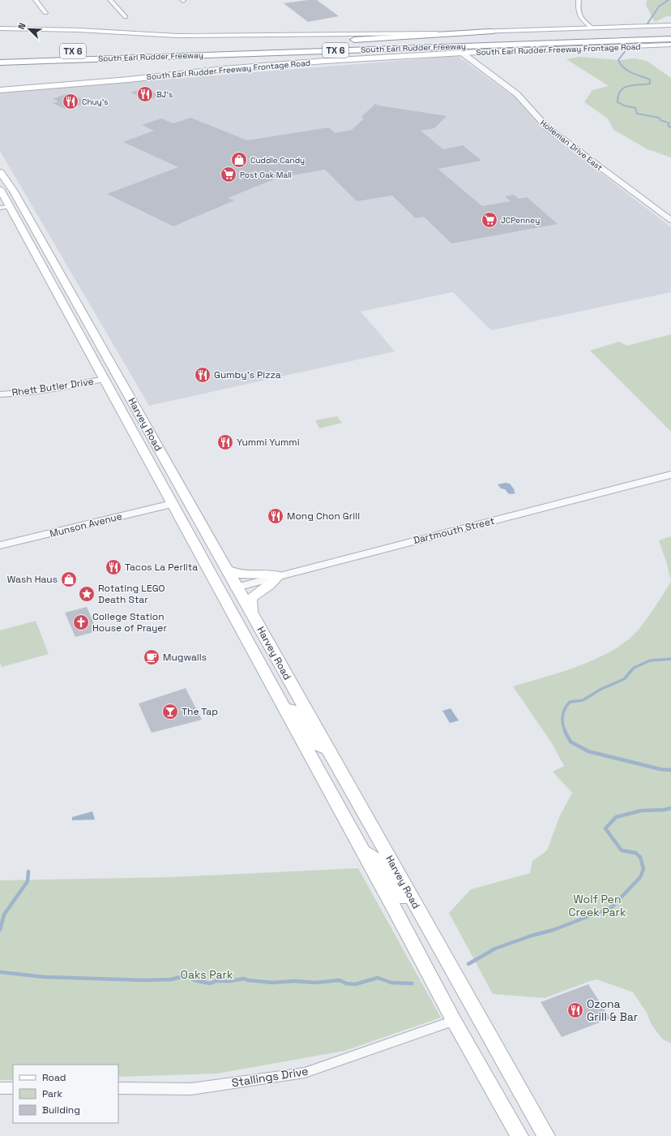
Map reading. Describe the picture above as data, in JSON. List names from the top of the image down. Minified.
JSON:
{"streets":{"highway":["South Earl Rudder Freeway","TX 6"],"main road":["South Earl Rudder Freeway Frontage Road","Harvey Road"],"street":["Holleman Drive East","Rhett Butler Drive","Munson Avenue","Dartmouth Street","Stallings Drive"]},"crossings":[["South Earl Rudder Freeway Frontage Road","Holleman Drive East"],["Rhett Butler Drive","Harvey Road"],["Harvey Road","Munson Avenue"],["Harvey Road","Dartmouth Street"],["Harvey Road","Stallings Drive"]],"parks":["Wolf Pen Creek Park","Oaks Park"],"places":{"restaurant":["BJ's","Chuy's","Gumby’s Pizza","Yummi Yummi","Mong Chon Grill","Tacos La Perlita","Ozona Grill & Bar"],"shop":["Cuddle Candy","Wash Haus"],"supermarket":["Post Oak Mall","JCPenney"],"place":["Rotating LEGO Death Star"],"church":["College Station House of Prayer"],"cafe":["Mugwalls"],"bar":["The Tap"]},"legend":["Road","Park","Building"],"north":"top left"}
